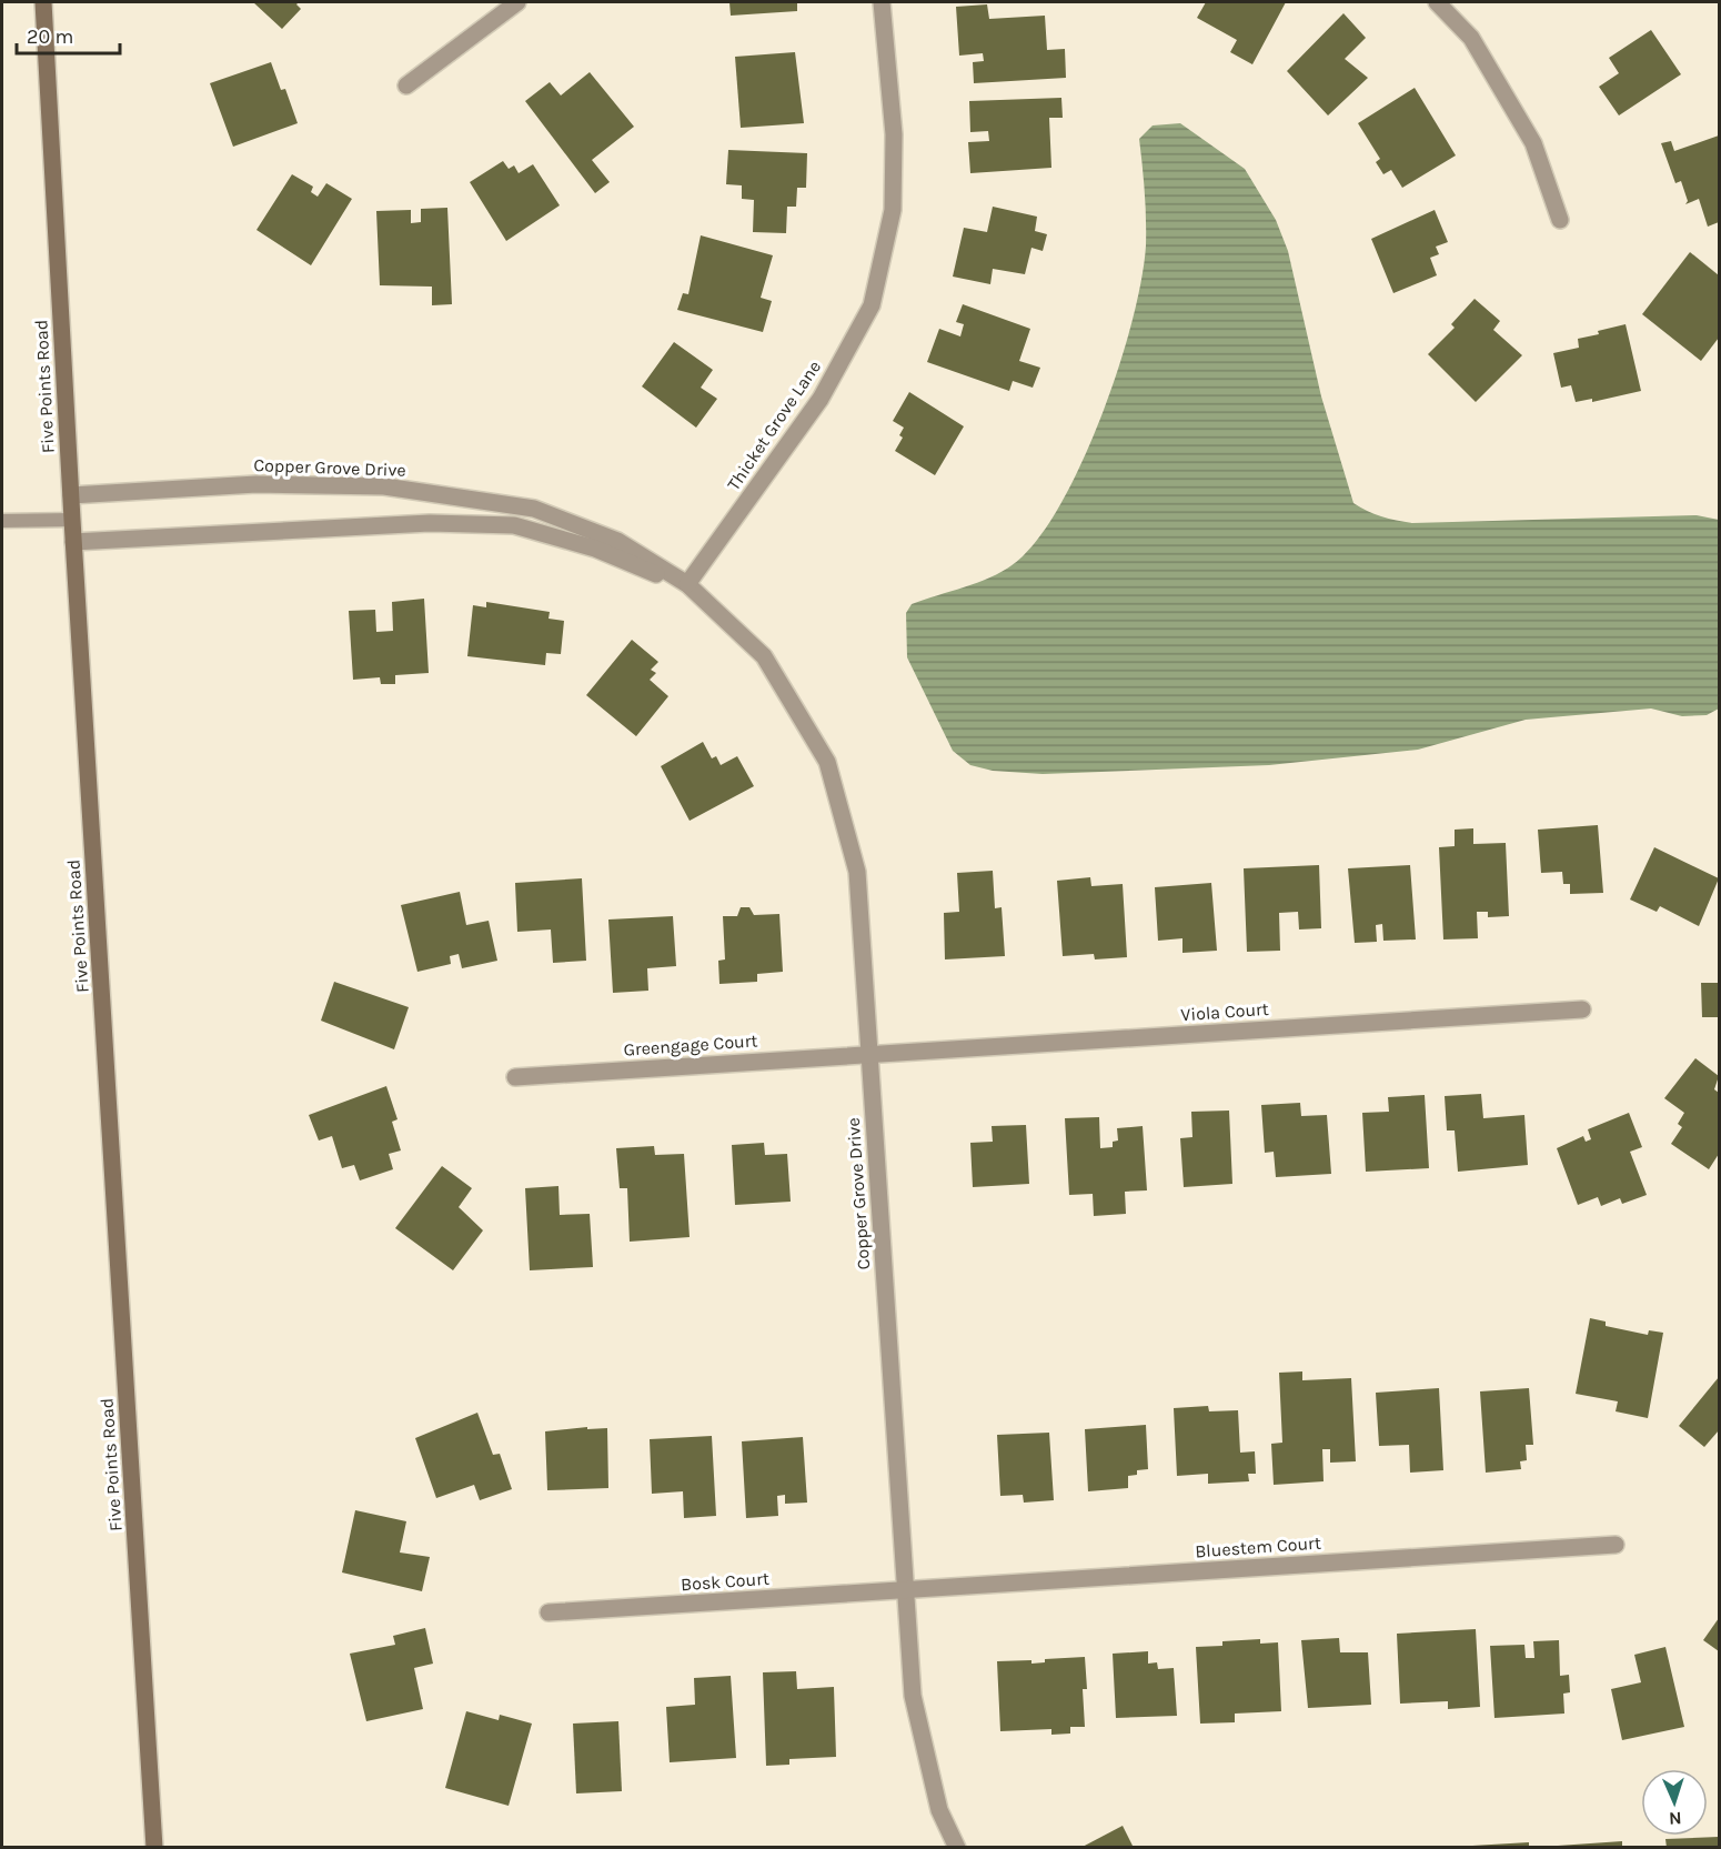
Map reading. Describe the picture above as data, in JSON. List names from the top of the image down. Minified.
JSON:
{"streets":{"street":["Five Points Road","Thicket Grove Lane","Copper Grove Drive","Viola Court","Greengage Court","Bluestem Court","Bosk Court"]},"crossings":[["Five Points Road","Copper Grove Drive"],["Thicket Grove Lane","Copper Grove Drive"],["Copper Grove Drive","Viola Court"],["Copper Grove Drive","Greengage Court"],["Copper Grove Drive","Bluestem Court"],["Copper Grove Drive","Bosk Court"],["Viola Court","Greengage Court"],["Bluestem Court","Bosk Court"]],"scale_bar":"20 m","north":"bottom"}
